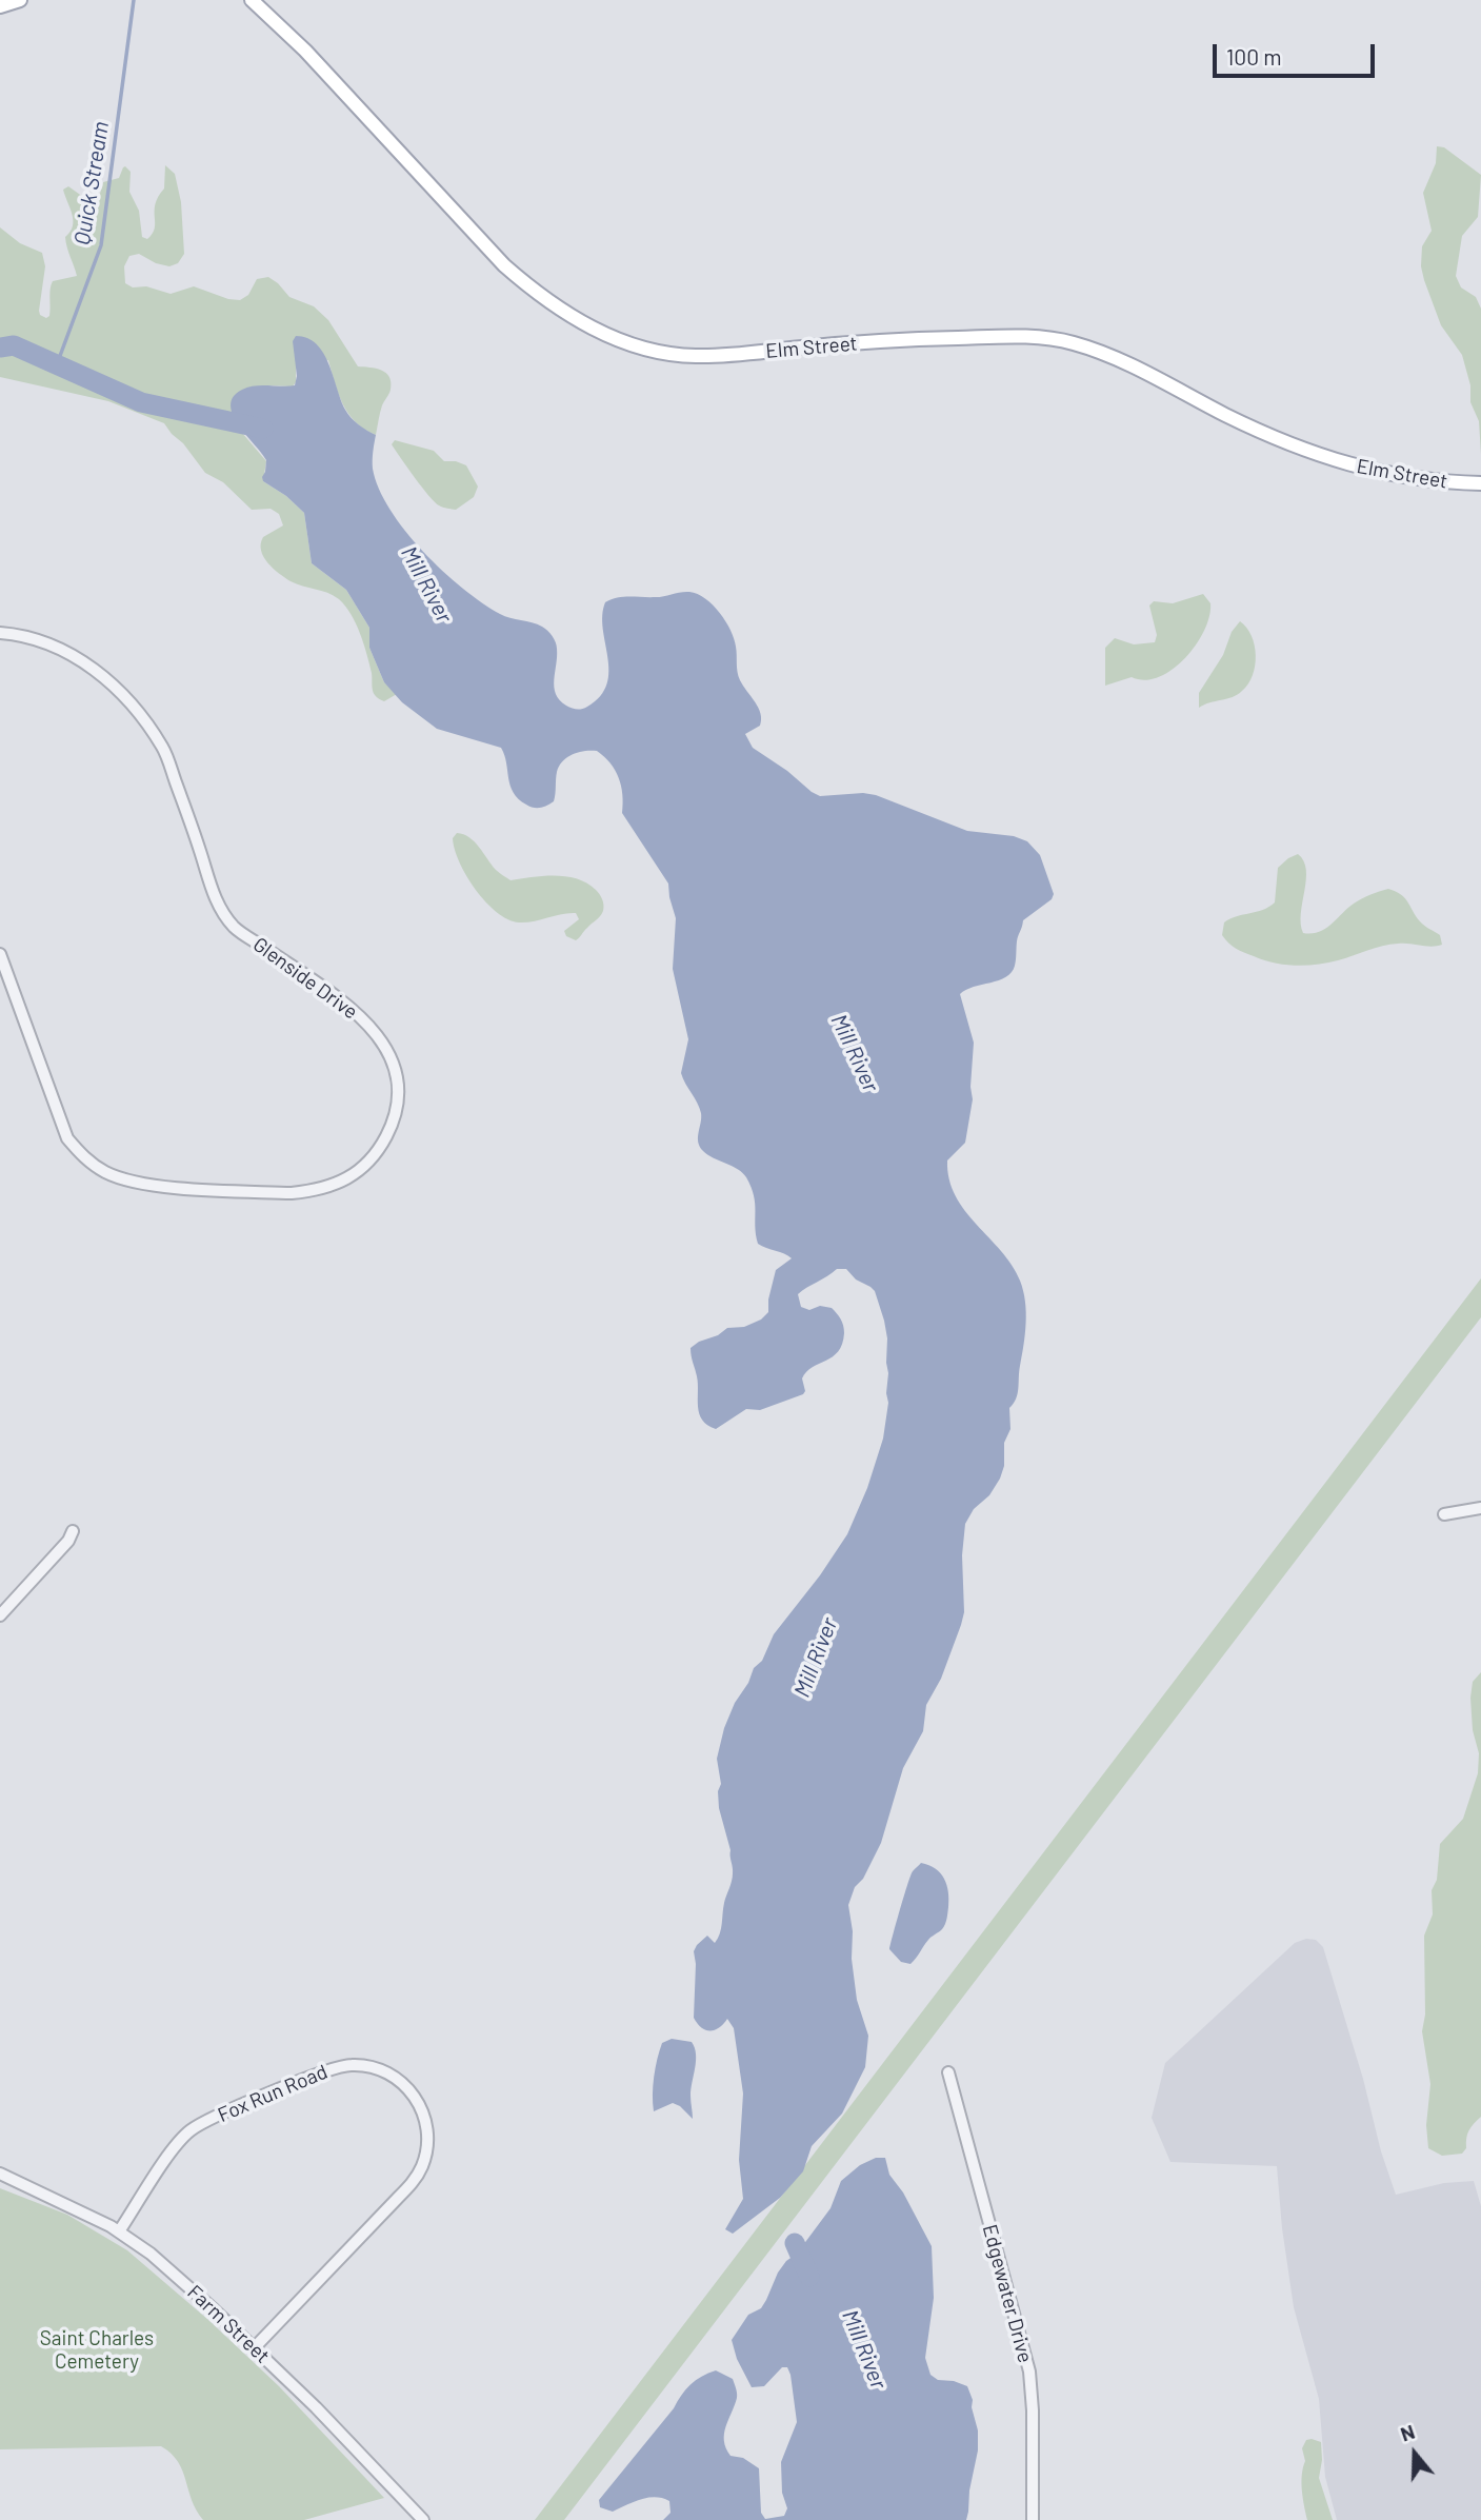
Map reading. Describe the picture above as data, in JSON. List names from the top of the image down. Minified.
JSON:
{"streets":{"main road":["Elm Street"],"street":["Glenside Drive","Fox Run Road","Edgewater Drive","Farm Street"]},"crossings":[["Fox Run Road","Farm Street"]],"water":["Quick Stream","Mill River"],"parks":["Saint Charles Cemetery"],"scale_bar":"100 m","north":"top"}
